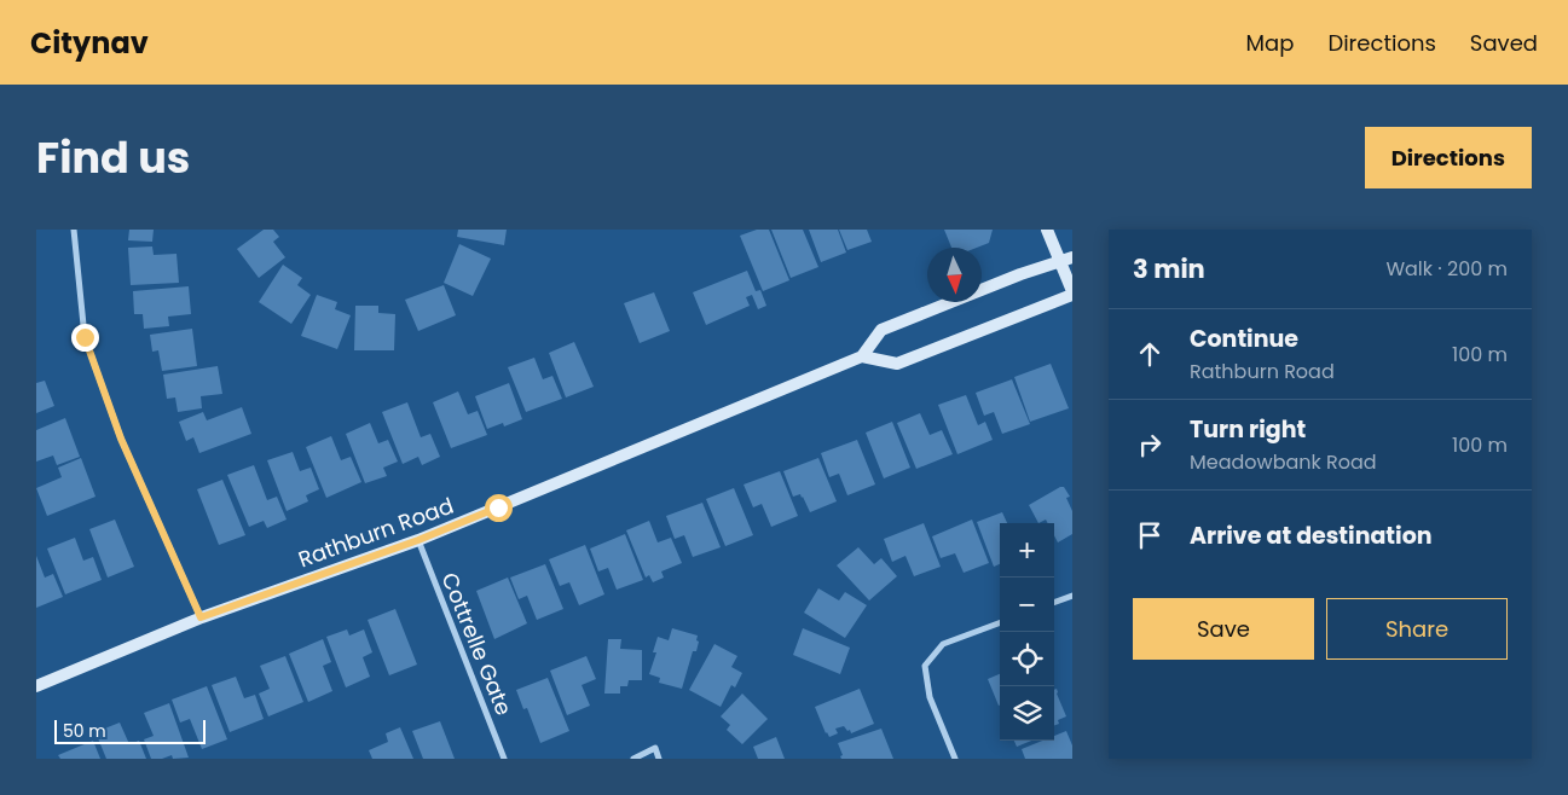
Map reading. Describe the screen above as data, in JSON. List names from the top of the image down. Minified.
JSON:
{"streets":{"street":["Rathburn Road","Cottrelle Gate"]},"crossings":[["Rathburn Road","Cottrelle Gate"]],"scale_bar":"50 m","north":"bottom","page":{"header":"Citynav","nav":["Map","Directions","Saved"],"title":"Find us","buttons":["Directions",["Save","Share"]],"heading":["3 min","Walk · 200 m"],"list":[["Continue","Rathburn Road","100 m"],["Turn right","Meadowbank Road","100 m"],"Arrive at destination"],"map_buttons":["+","−"],"scale":"50 m"}}
